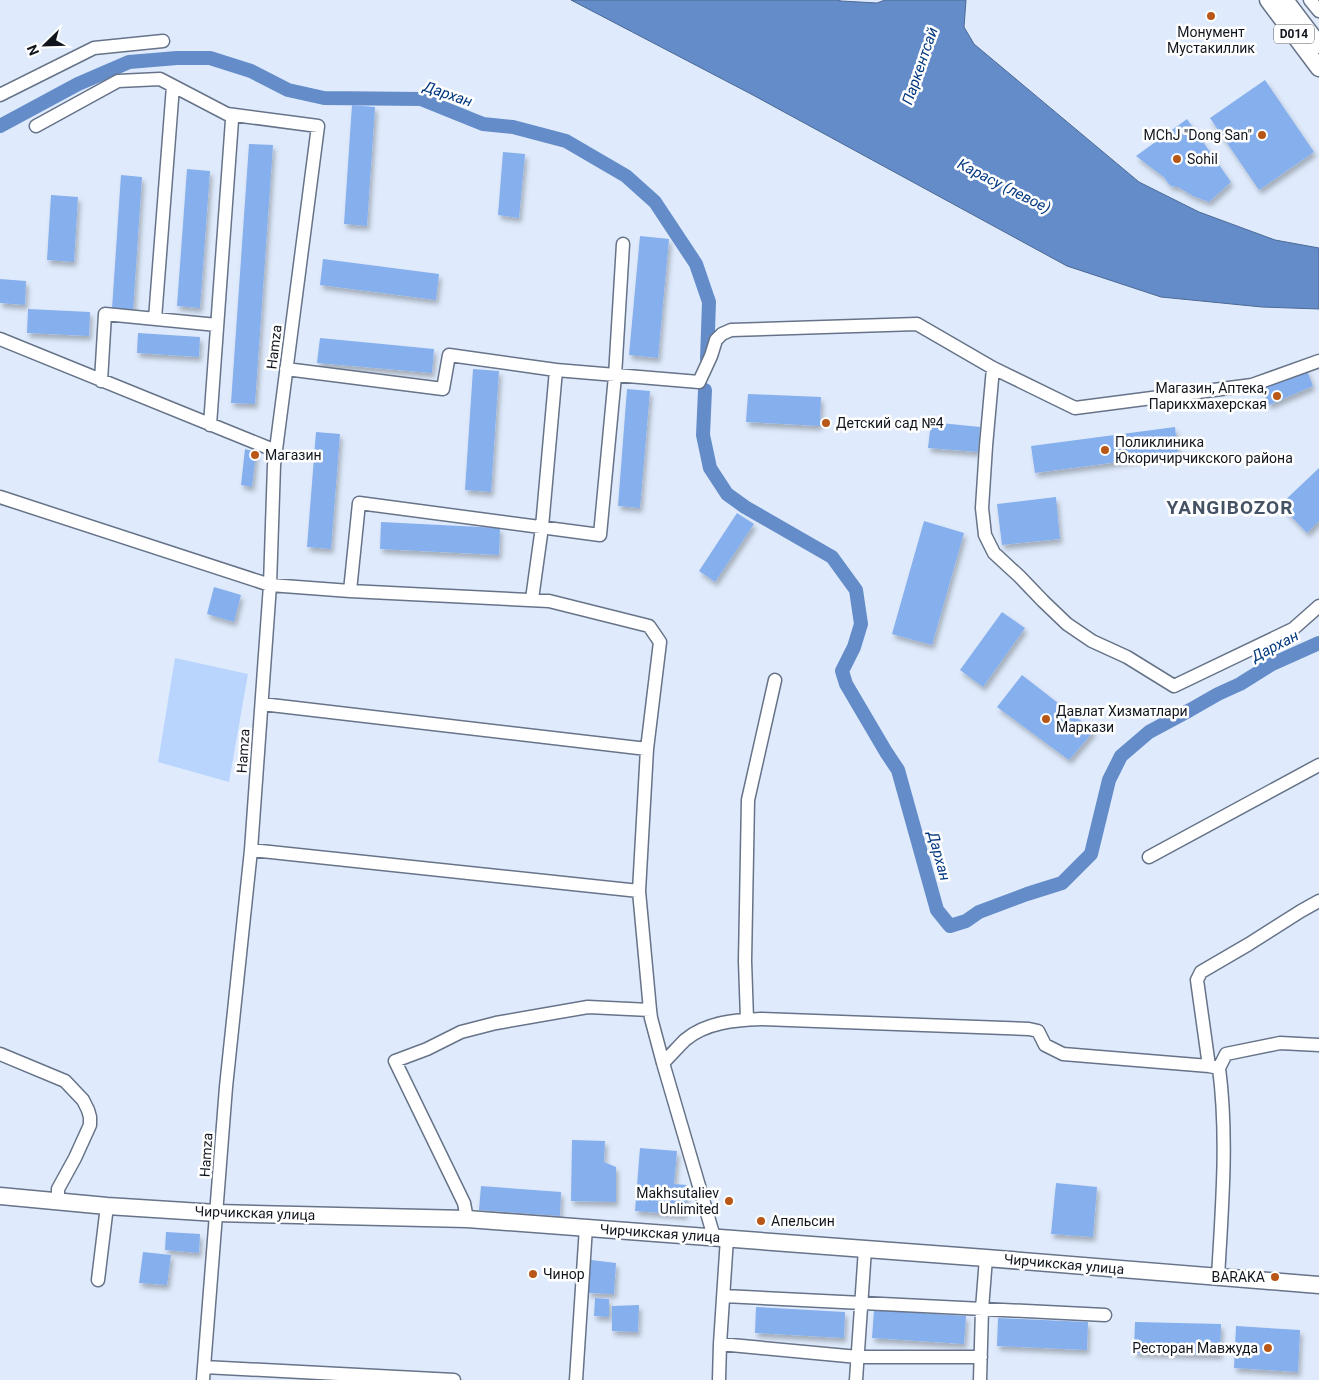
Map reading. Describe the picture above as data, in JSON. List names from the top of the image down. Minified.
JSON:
{"streets":{"main road":["D014","Чирчикская улица"],"street":["Hamza"]},"crossings":[["Hamza","Чирчикская улица"]],"districts":["YANGIBOZOR"],"water":["Паркентсай","Дархан","Карасу (левое)"],"places":["Монумент Мустакиллик","MChJ \"Dong San\"","Sohil","Магазин, Аптека, Парикхмахерская","Детский сад №4","Поликлиника Юкоричирчикского района","Магазин","Давлат Хизматлари Маркази","Makhsutaliev Unlimited","Апельсин","Чинор","BARAKA","Ресторан Мавжуда"],"north":"bottom left"}
